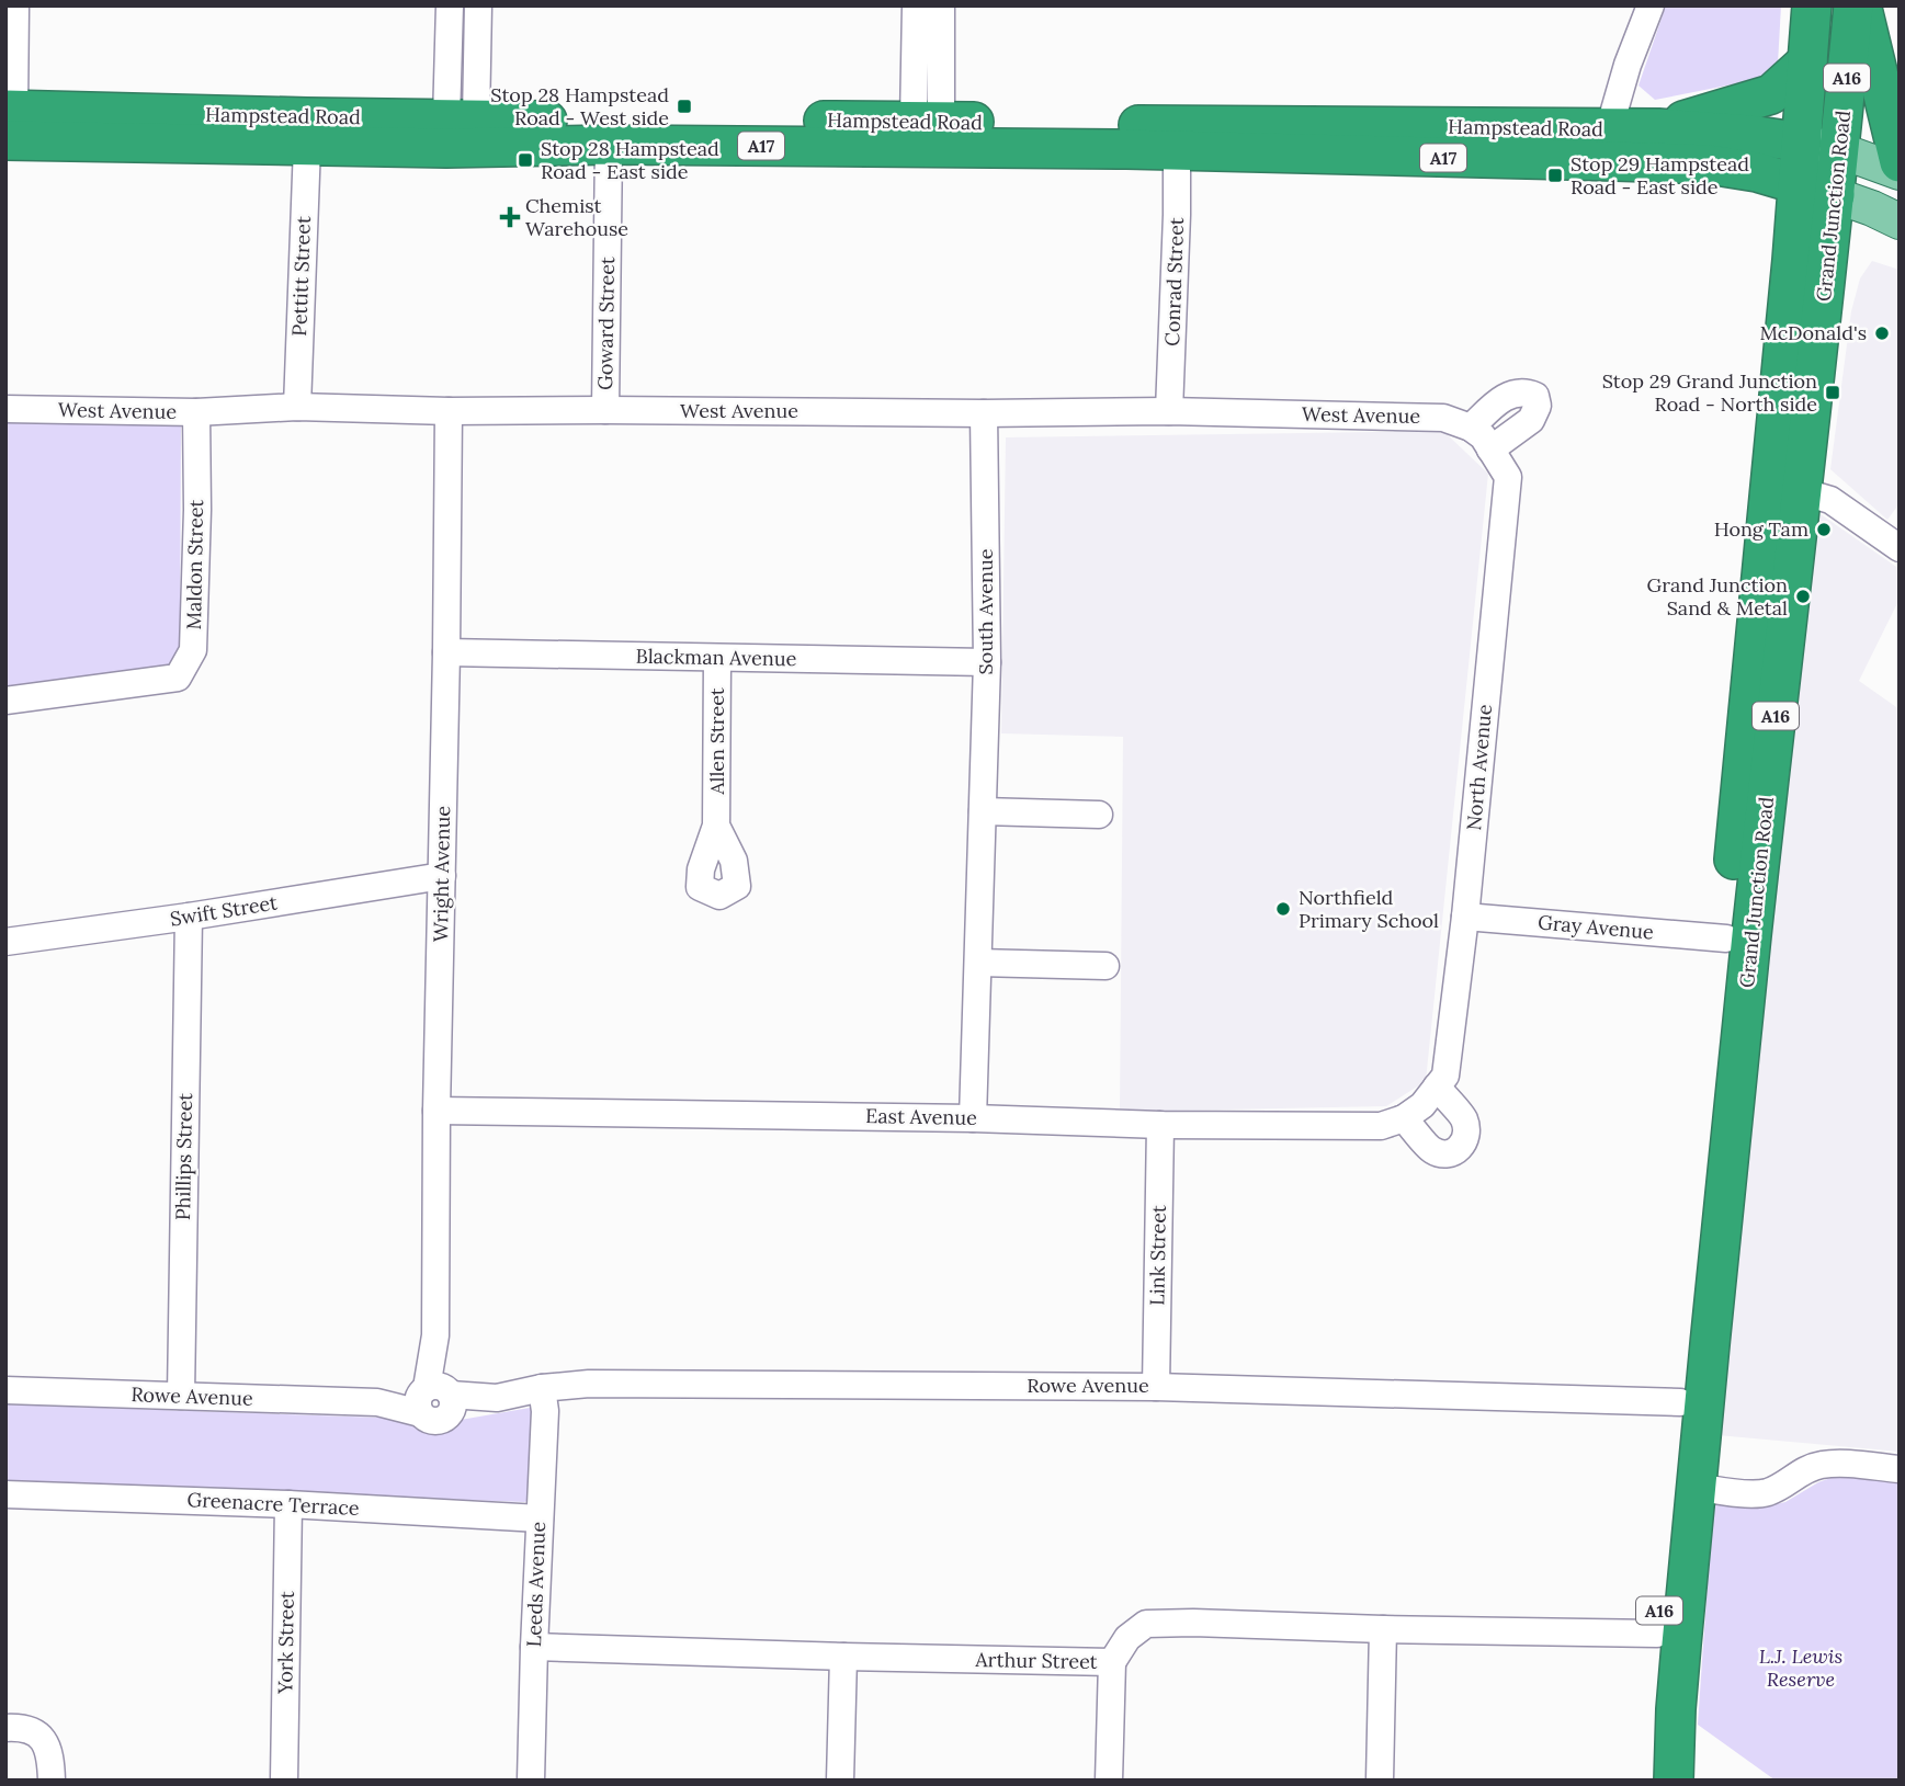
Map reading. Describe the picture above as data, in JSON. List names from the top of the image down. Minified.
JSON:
{"streets":{"highway":["A16","Hampstead Road","A17","Grand Junction Road"],"street":["Pettitt Street","Conrad Street","Goward Street","West Avenue","Maldon Street","South Avenue","Blackman Avenue","Allen Street","North Avenue","Wright Avenue","Swift Street","Gray Avenue","East Avenue","Phillips Street","Link Street","Rowe Avenue","Greenacre Terrace","Leeds Avenue","York Street","Arthur Street"]},"crossings":[["Hampstead Road","A17"],["Hampstead Road","Grand Junction Road"],["Hampstead Road","Pettitt Street"],["Hampstead Road","Conrad Street"],["Hampstead Road","Goward Street"],["A17","Grand Junction Road"],["Grand Junction Road","Gray Avenue"],["Grand Junction Road","Rowe Avenue"],["Grand Junction Road","Arthur Street"],["Pettitt Street","West Avenue"],["Conrad Street","West Avenue"],["Goward Street","West Avenue"],["West Avenue","Maldon Street"],["West Avenue","South Avenue"],["West Avenue","North Avenue"],["West Avenue","Wright Avenue"],["South Avenue","Blackman Avenue"],["South Avenue","East Avenue"],["Blackman Avenue","Allen Street"],["Blackman Avenue","Wright Avenue"],["North Avenue","Gray Avenue"],["North Avenue","East Avenue"],["Wright Avenue","Swift Street"],["Wright Avenue","East Avenue"],["Wright Avenue","Rowe Avenue"],["Swift Street","Phillips Street"],["East Avenue","Link Street"],["Phillips Street","Rowe Avenue"],["Link Street","Rowe Avenue"],["Rowe Avenue","Leeds Avenue"],["Greenacre Terrace","Leeds Avenue"],["Greenacre Terrace","York Street"],["Leeds Avenue","Arthur Street"]],"parks":["L.J. Lewis Reserve"],"places":{"transit":["Stop 28 Hampstead Road - West side","Stop 28 Hampstead Road - East side","Stop 29 Hampstead Road - East side","Stop 29 Grand Junction Road - North side"],"health":["Chemist Warehouse"],"other":["McDonald's","Hong Tam","Grand Junction Sand & Metal","Northfield Primary School"]}}
